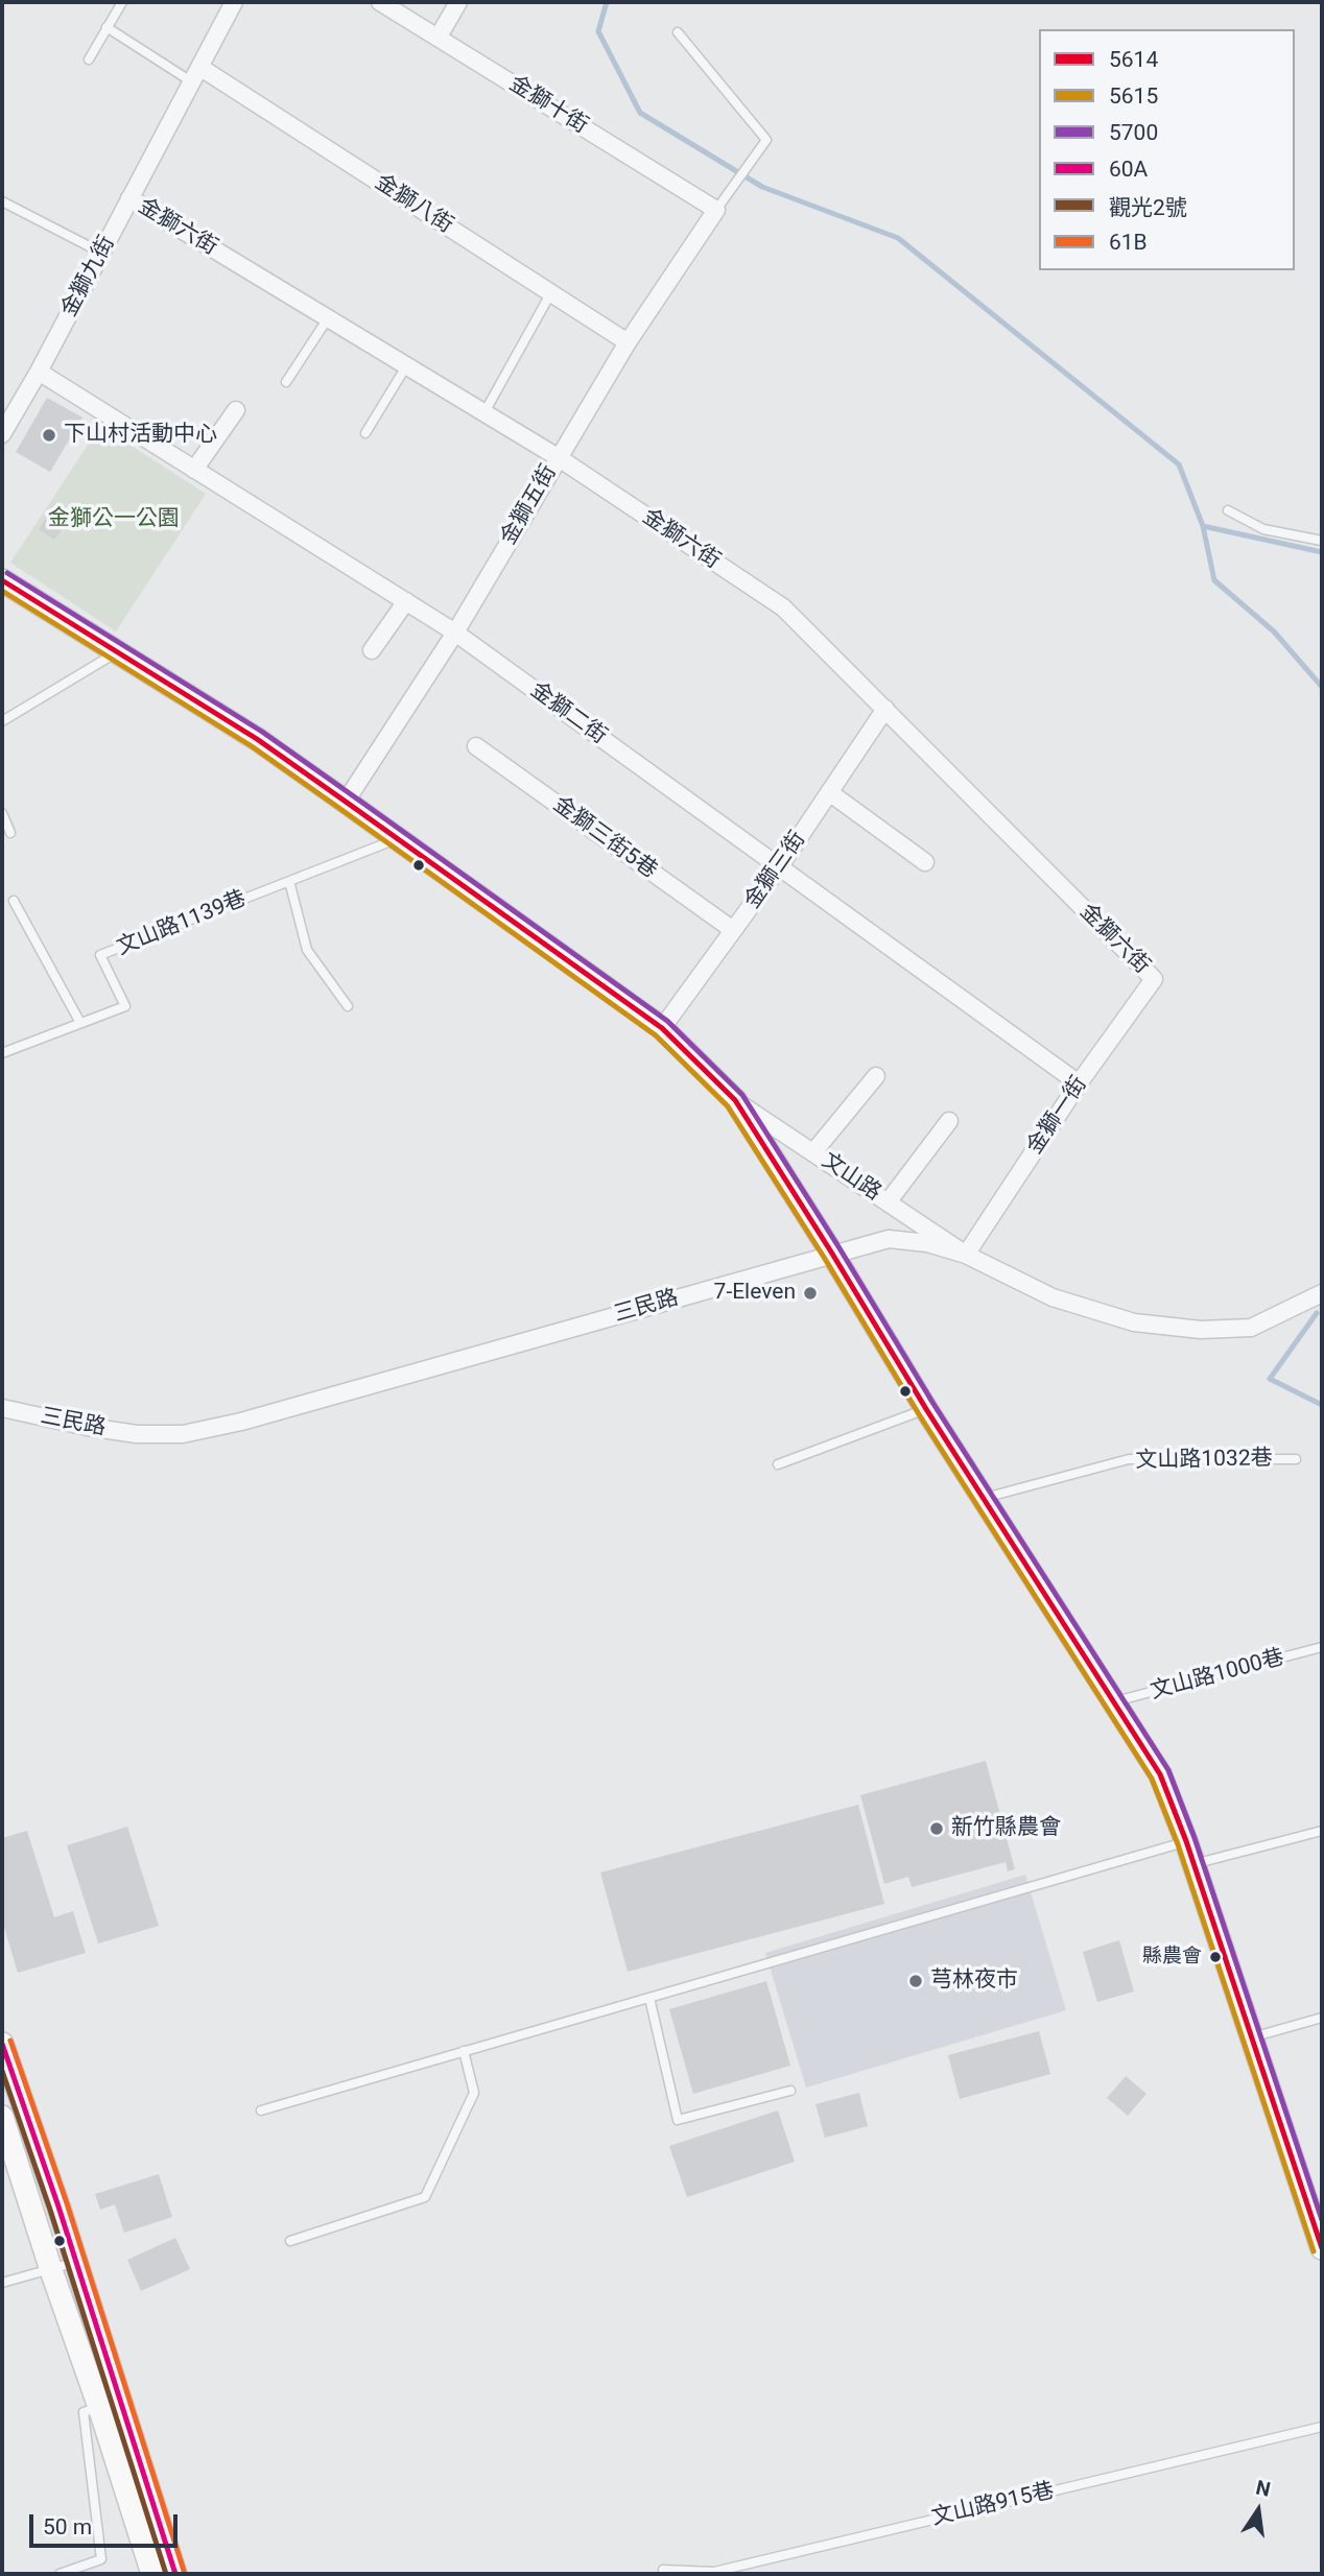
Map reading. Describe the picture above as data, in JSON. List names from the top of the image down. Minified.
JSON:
{"streets":{"main road":["文山路"],"street":["金獅十街","金獅八街","金獅六街","金獅九街","金獅五街","金獅二街","金獅三街5巷","金獅三街","金獅一街","三民路"],"lane":["文山路1139巷","文山路1032巷","文山路1000巷","文山路915巷"]},"crossings":[["金獅十街","金獅五街"],["金獅八街","金獅九街"],["金獅八街","金獅五街"],["金獅六街","金獅九街"],["金獅六街","金獅五街"],["金獅六街","金獅三街"],["金獅六街","金獅一街"],["金獅九街","金獅二街"],["金獅五街","金獅二街"],["金獅五街","文山路"],["金獅二街","金獅三街"],["金獅二街","金獅一街"],["金獅三街5巷","金獅三街"],["金獅三街","文山路"],["文山路1139巷","文山路"],["金獅一街","文山路"],["金獅一街","三民路"],["文山路","三民路"],["文山路","文山路1032巷"],["文山路","文山路1000巷"]],"parks":["金獅公一公園"],"places":["下山村活動中心","7-Eleven","新竹縣農會","縣農會","芎林夜市"],"lines":["transit line 5700","transit line 5614","transit line 5615","transit line 61B","transit line 60A","transit line 觀光2號"],"legend":["5614","5615","5700","60A","觀光2號","61B"],"scale_bar":"50 m","north":"top"}
